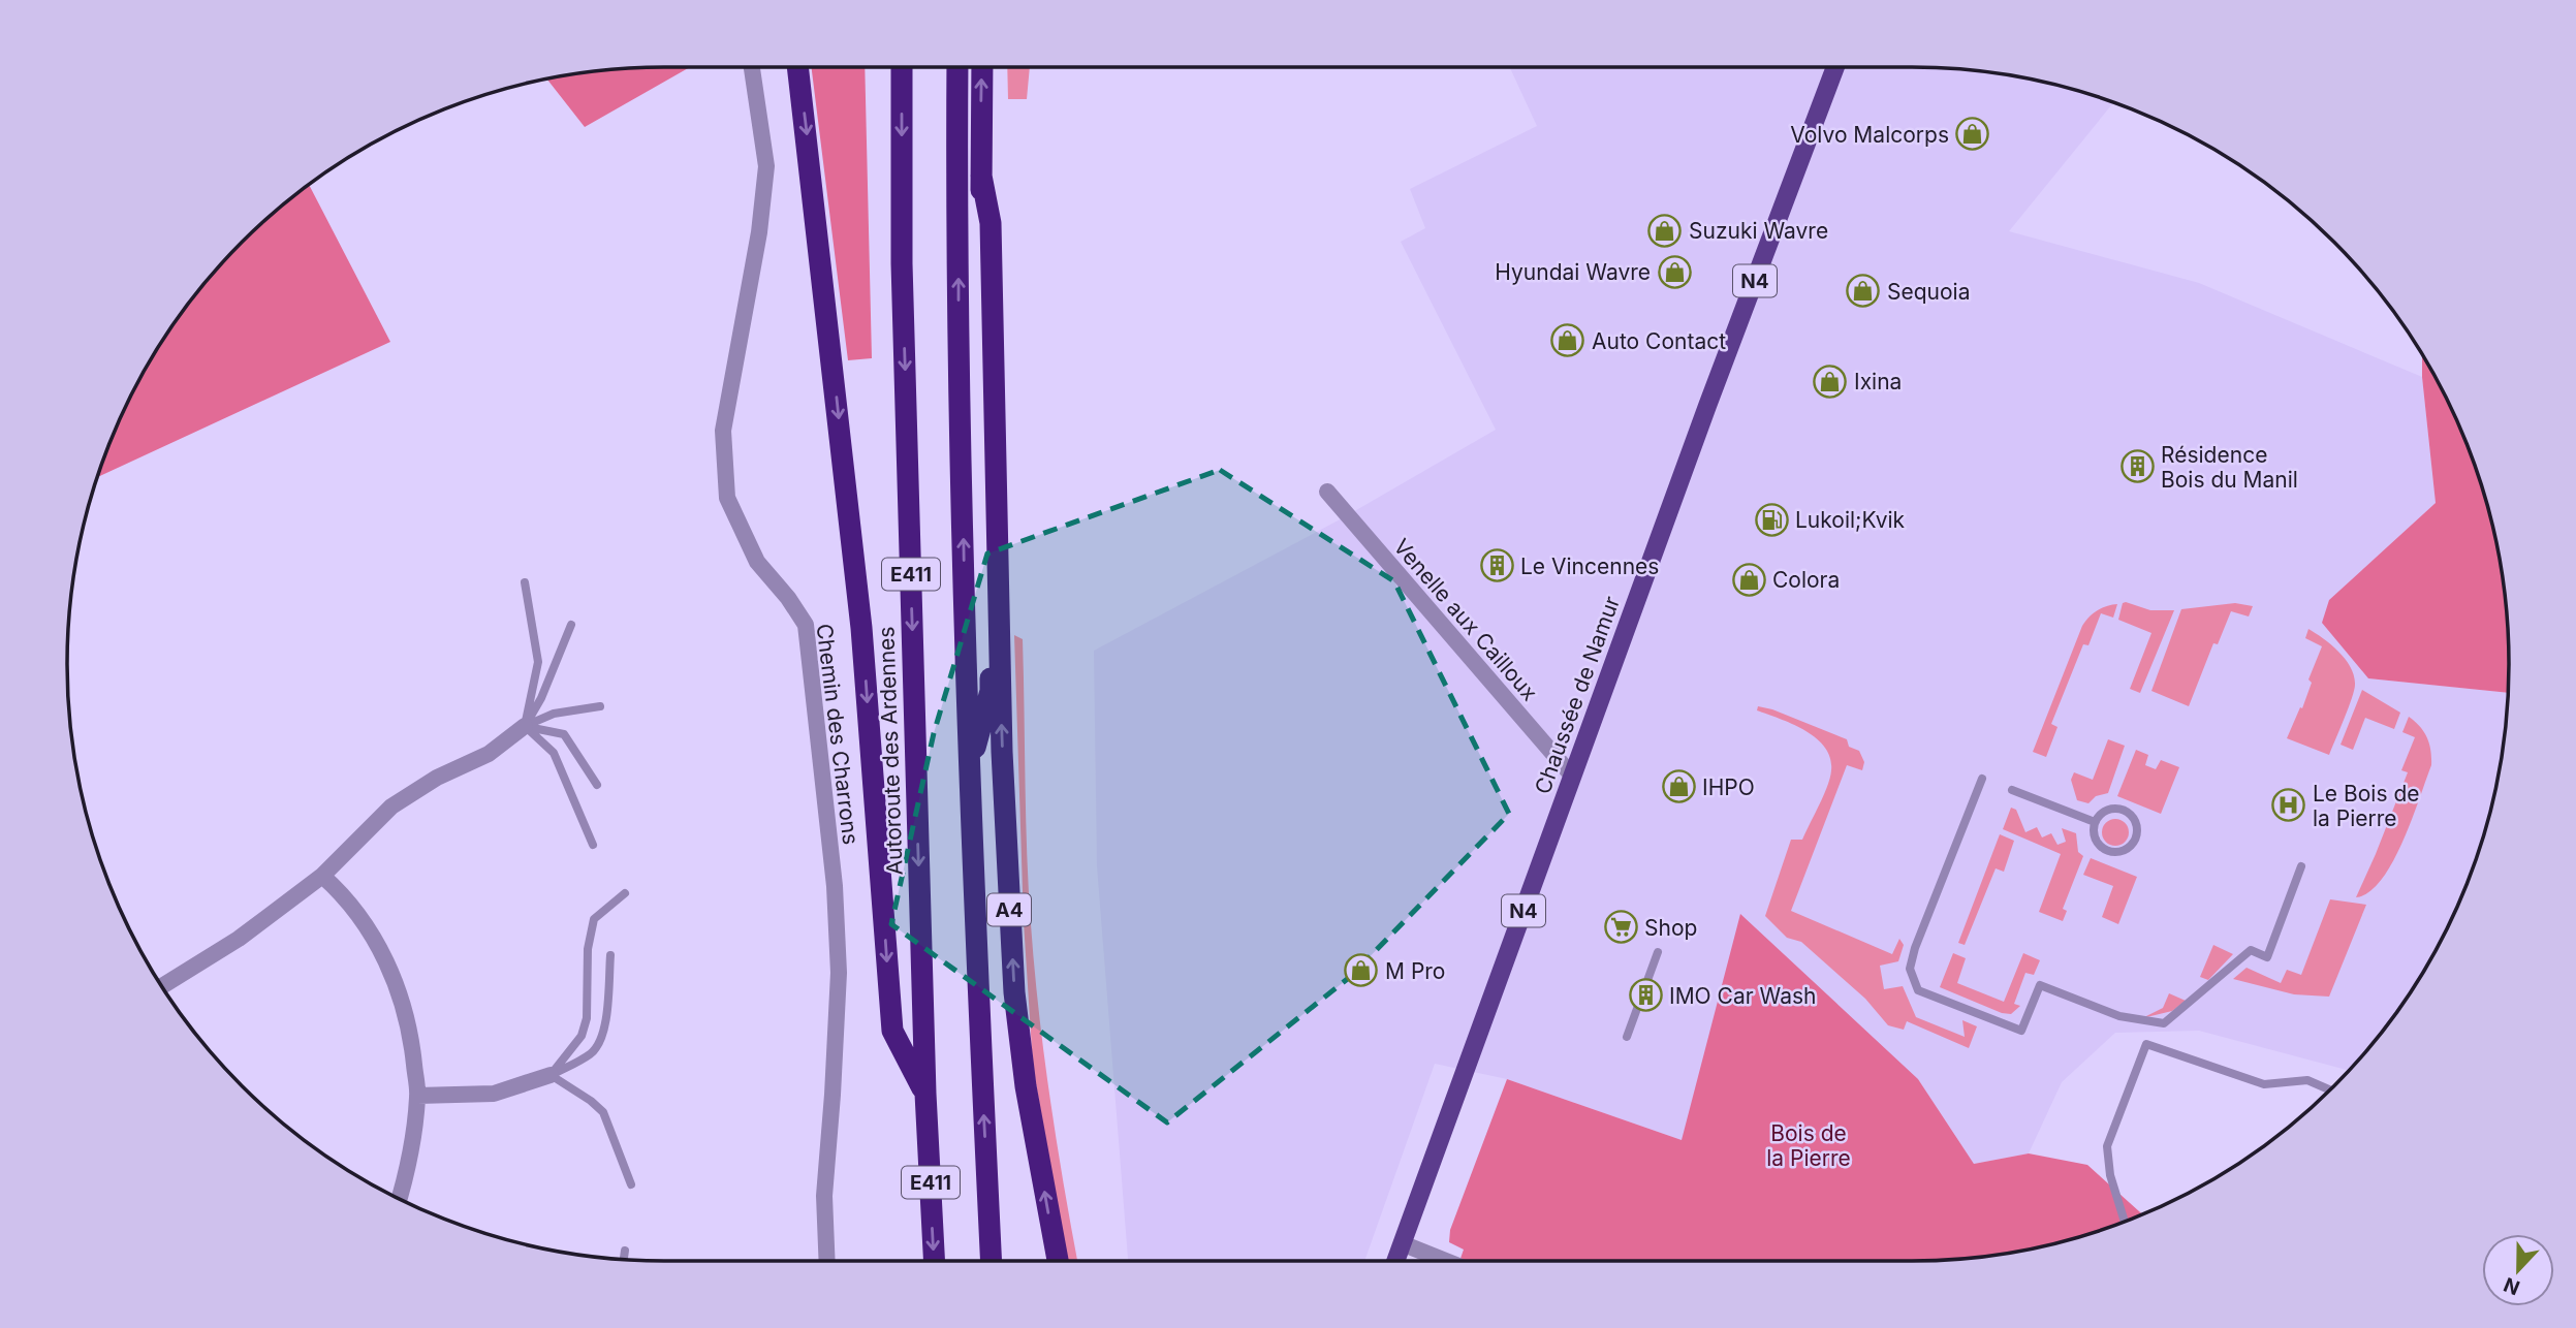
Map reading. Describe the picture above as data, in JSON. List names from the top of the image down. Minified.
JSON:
{"streets":{"highway":["E411","Autoroute des Ardennes","A4"],"main road":["N4","Chaussée de Namur"],"street":["Venelle aux Cailloux","Chemin des Charrons"]},"crossings":[["Venelle aux Cailloux","Chaussée de Namur"]],"parks":["Bois de la Pierre"],"places":{"shop":["Volvo Malcorps","Suzuki Wavre","Hyundai Wavre","Sequoia","Auto Contact","Ixina","Colora","IHPO","M Pro"],"building":["Résidence Bois du Manil","Le Vincennes","IMO Car Wash"],"fuel station":["Lukoil;Kvik"],"hospital":["Le Bois de la Pierre"],"supermarket":["Shop"]},"north":"bottom"}
